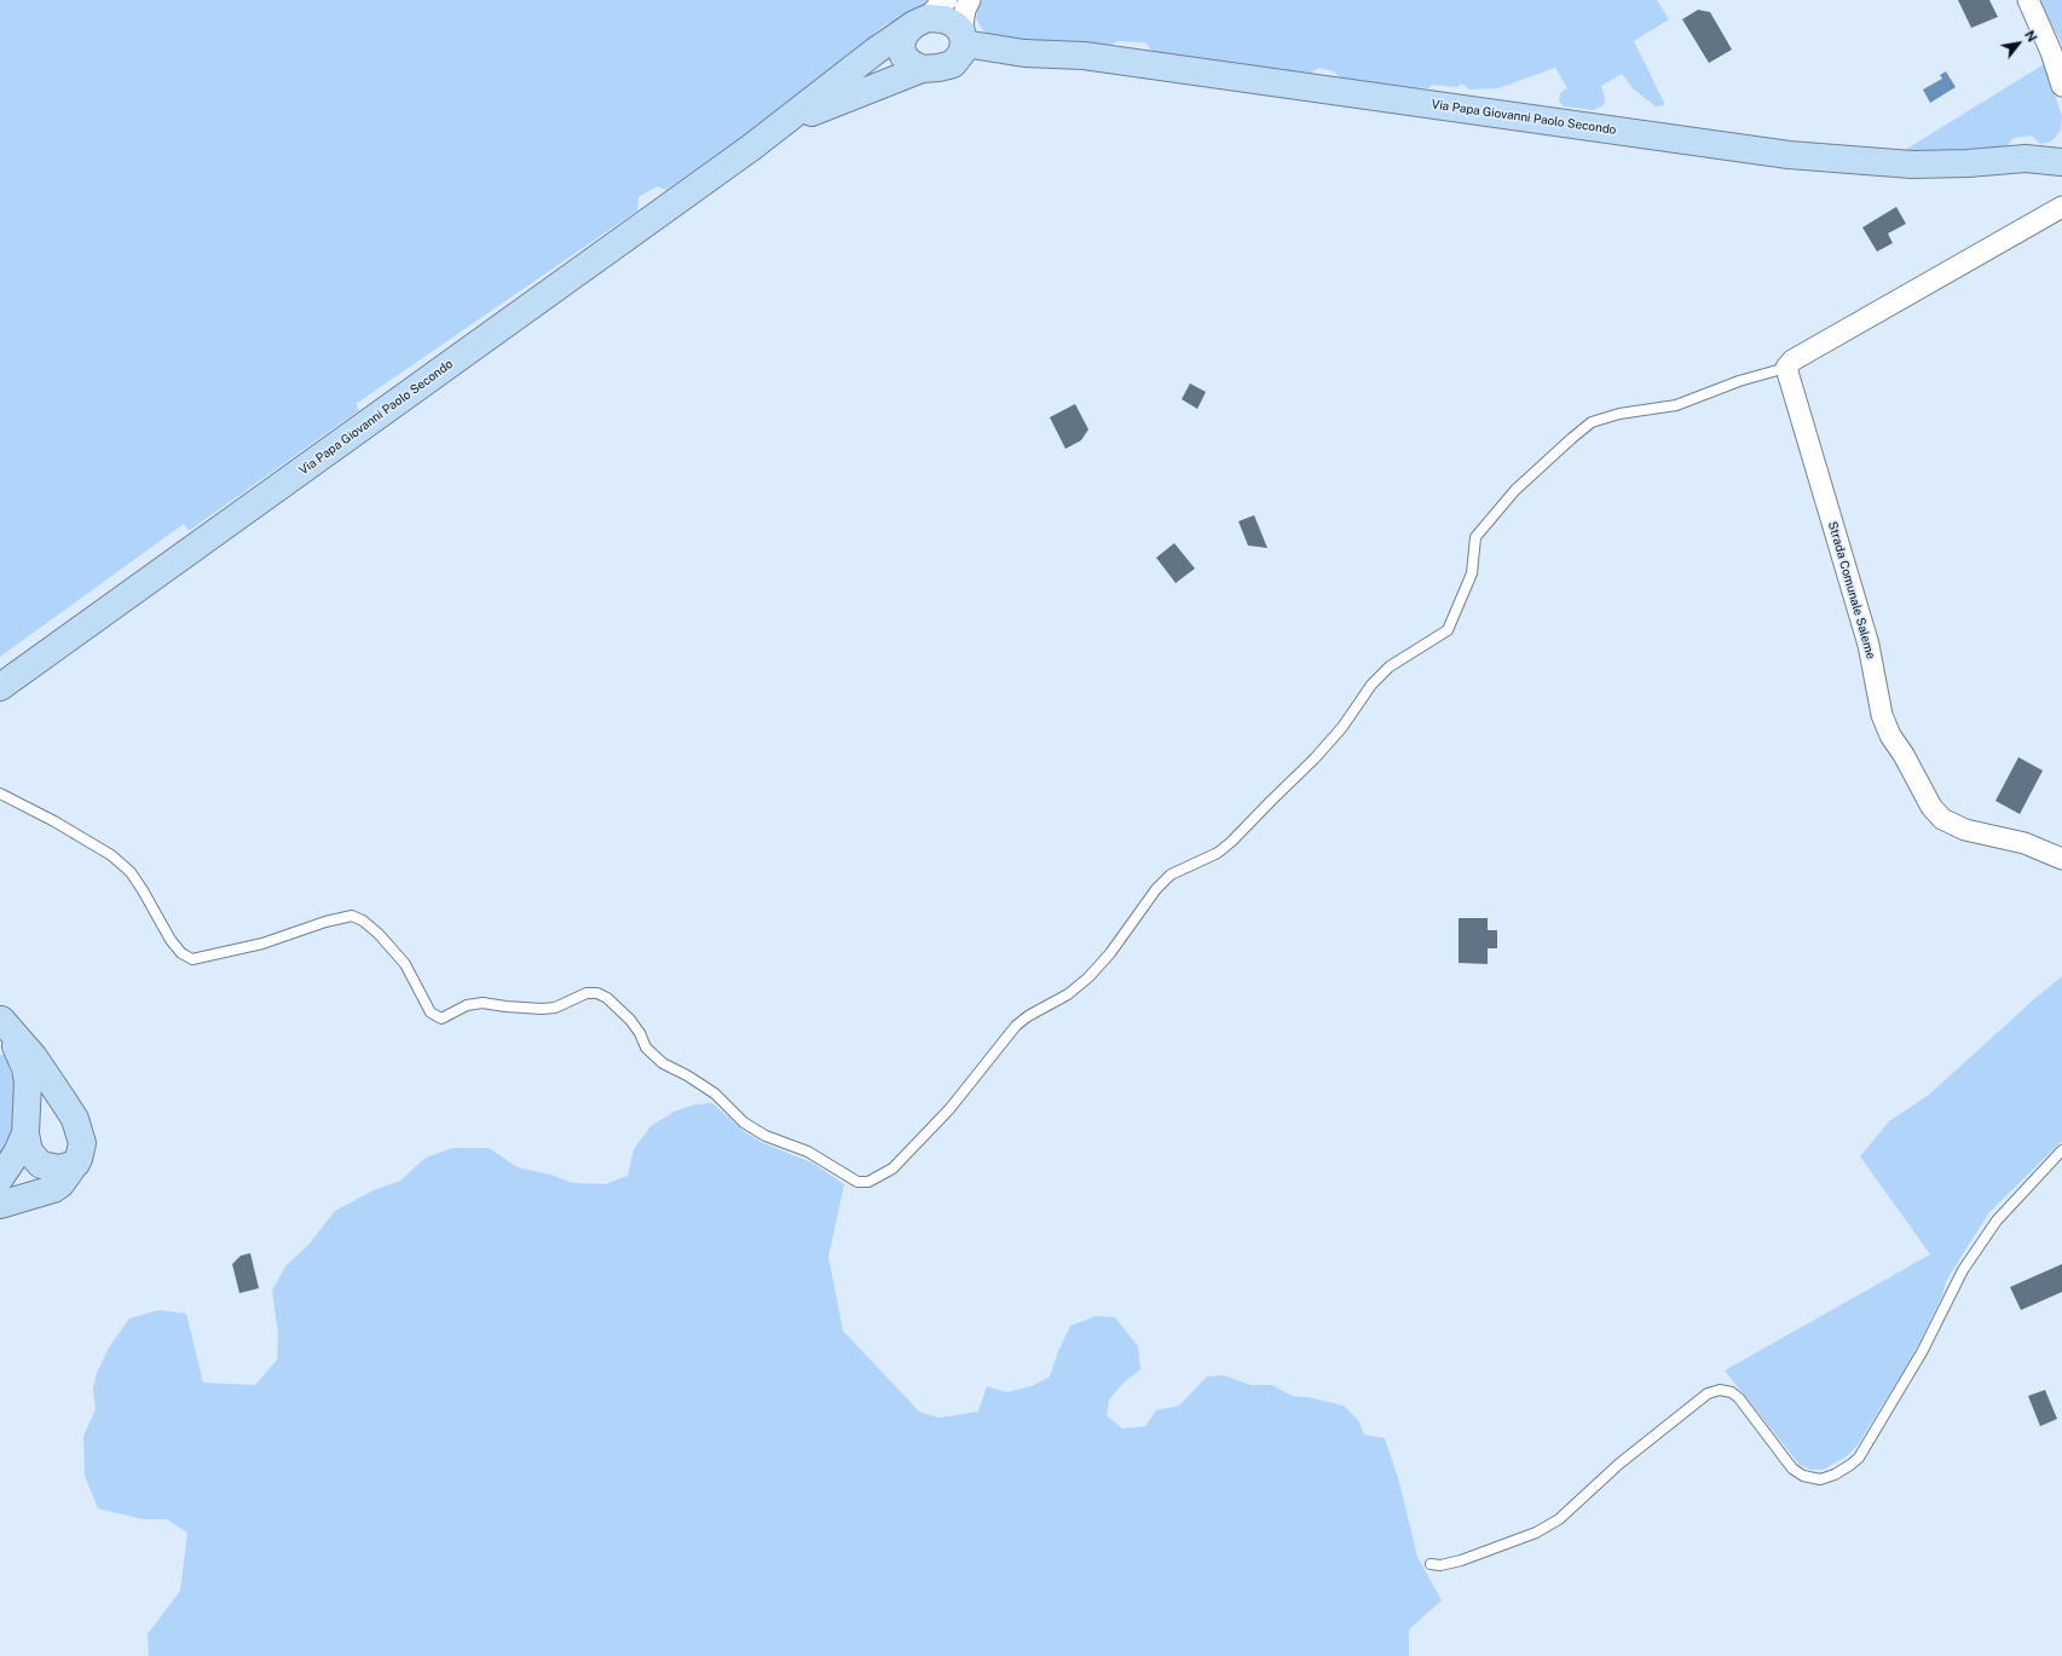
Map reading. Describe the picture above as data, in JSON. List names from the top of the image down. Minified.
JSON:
{"streets":{"main road":["Via Papa Giovanni Paolo Secondo"],"street":["Strada Comunale Saleme"]},"north":"top right"}
